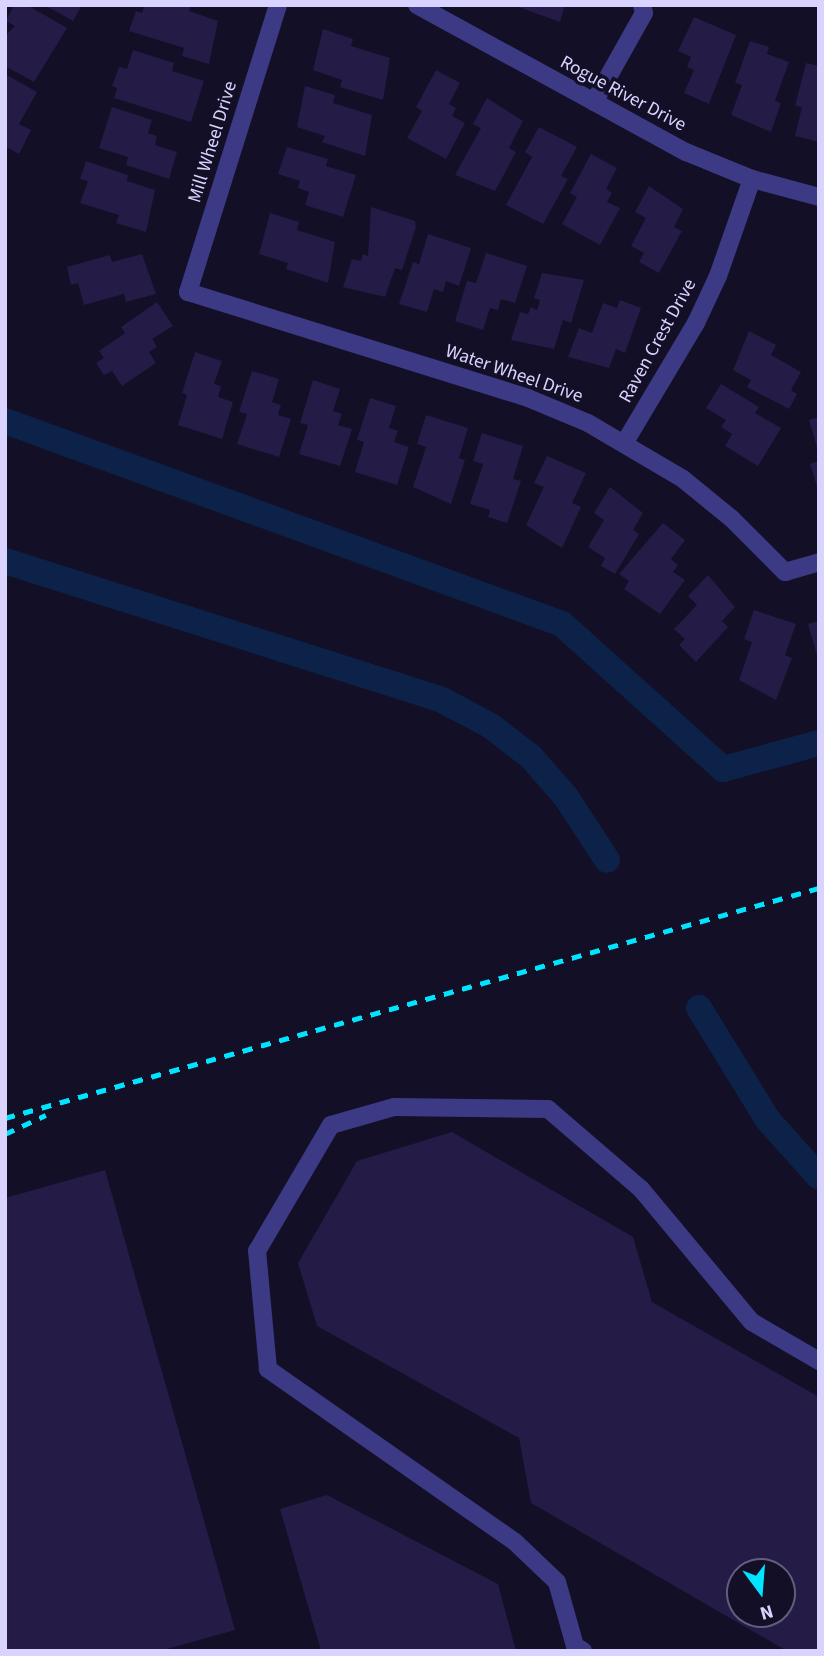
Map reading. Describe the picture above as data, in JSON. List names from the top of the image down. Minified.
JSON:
{"streets":{"street":["Rogue River Drive","Mill Wheel Drive","Raven Crest Drive","Water Wheel Drive"]},"crossings":[["Rogue River Drive","Raven Crest Drive"],["Mill Wheel Drive","Water Wheel Drive"],["Raven Crest Drive","Water Wheel Drive"]],"north":"bottom"}
